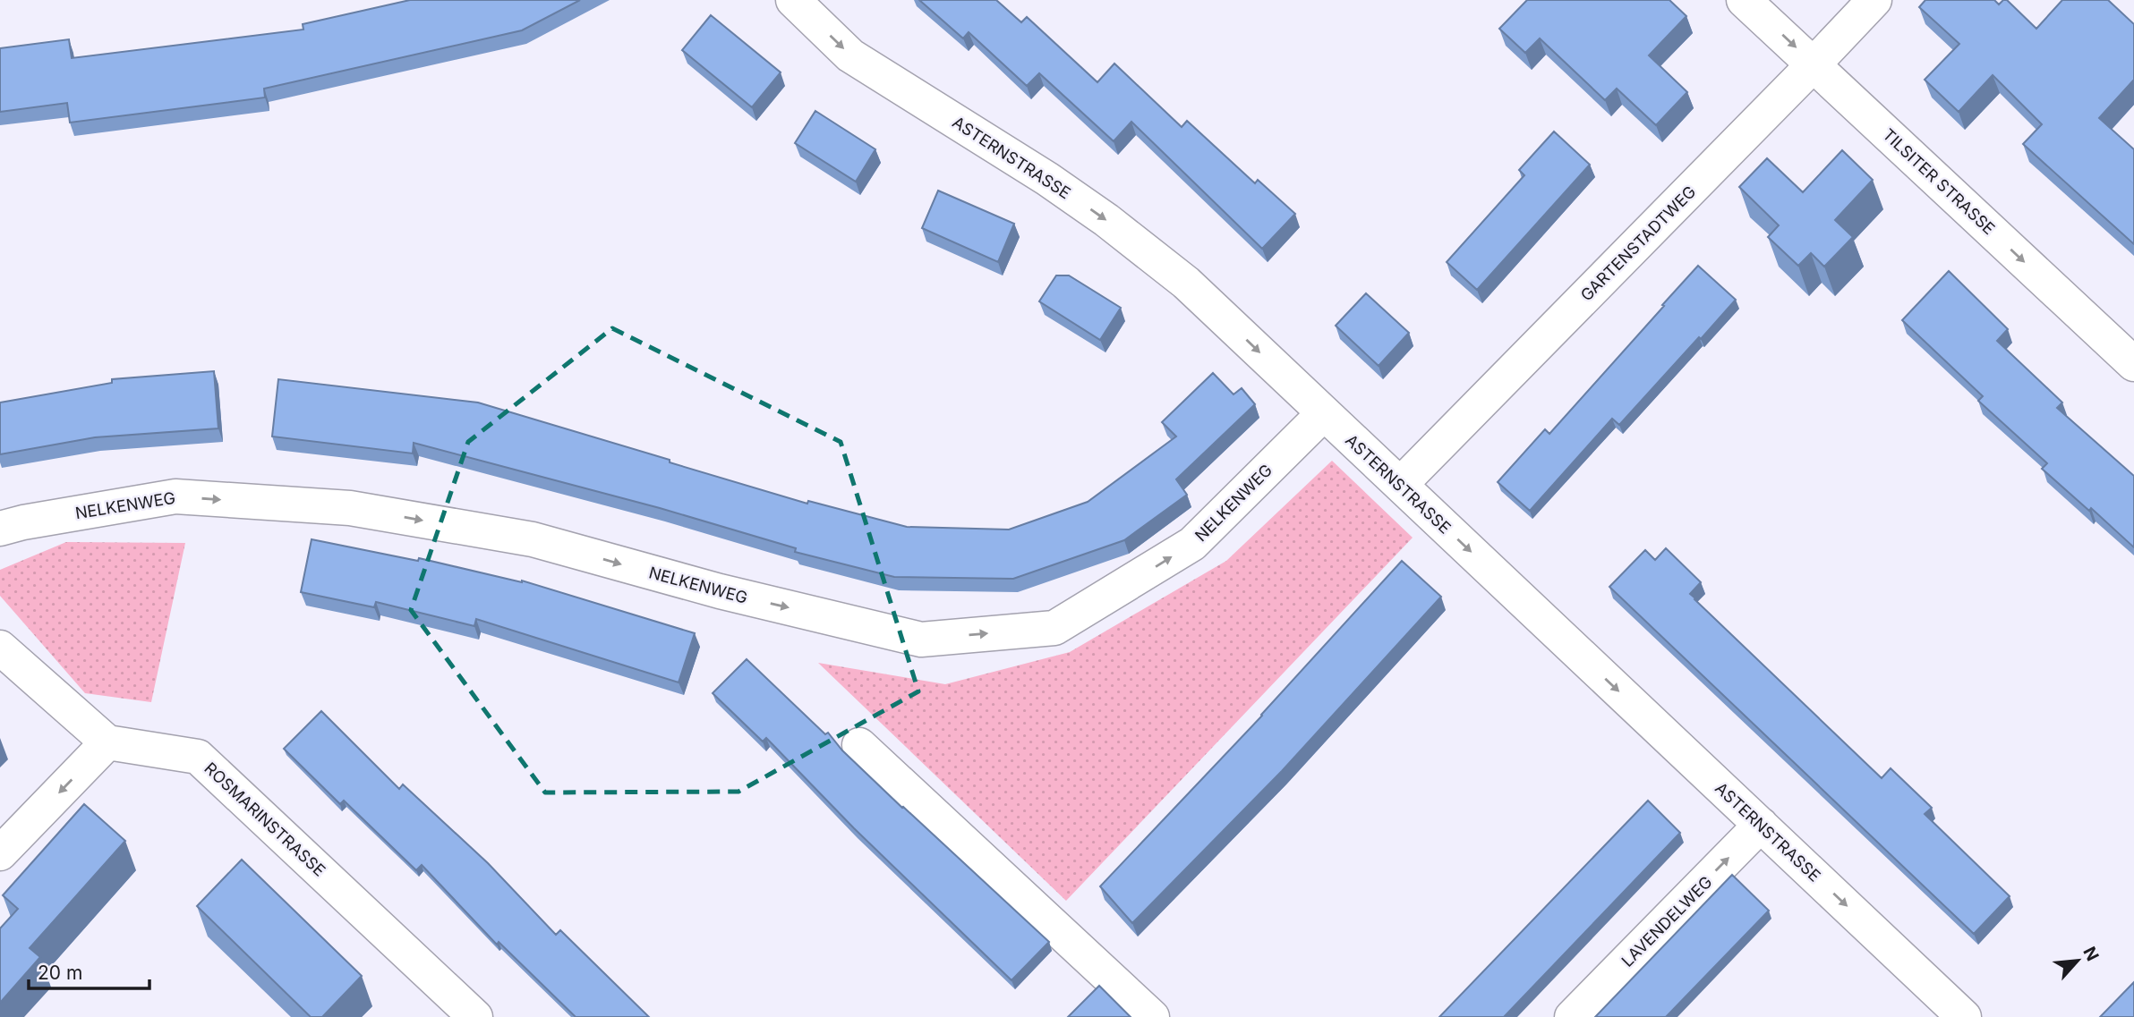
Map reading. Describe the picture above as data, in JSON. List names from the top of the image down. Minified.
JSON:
{"streets":{"street":["ASTERNSTRASSE","TILSITER STRASSE","GARTENSTADTWEG","NELKENWEG","ROSMARINSTRASSE","LAVENDELWEG"]},"crossings":[["ASTERNSTRASSE","GARTENSTADTWEG"],["ASTERNSTRASSE","NELKENWEG"],["ASTERNSTRASSE","LAVENDELWEG"],["TILSITER STRASSE","GARTENSTADTWEG"]],"one_way":["ASTERNSTRASSE","TILSITER STRASSE","NELKENWEG","LAVENDELWEG"],"scale_bar":"20 m","north":"top right"}
